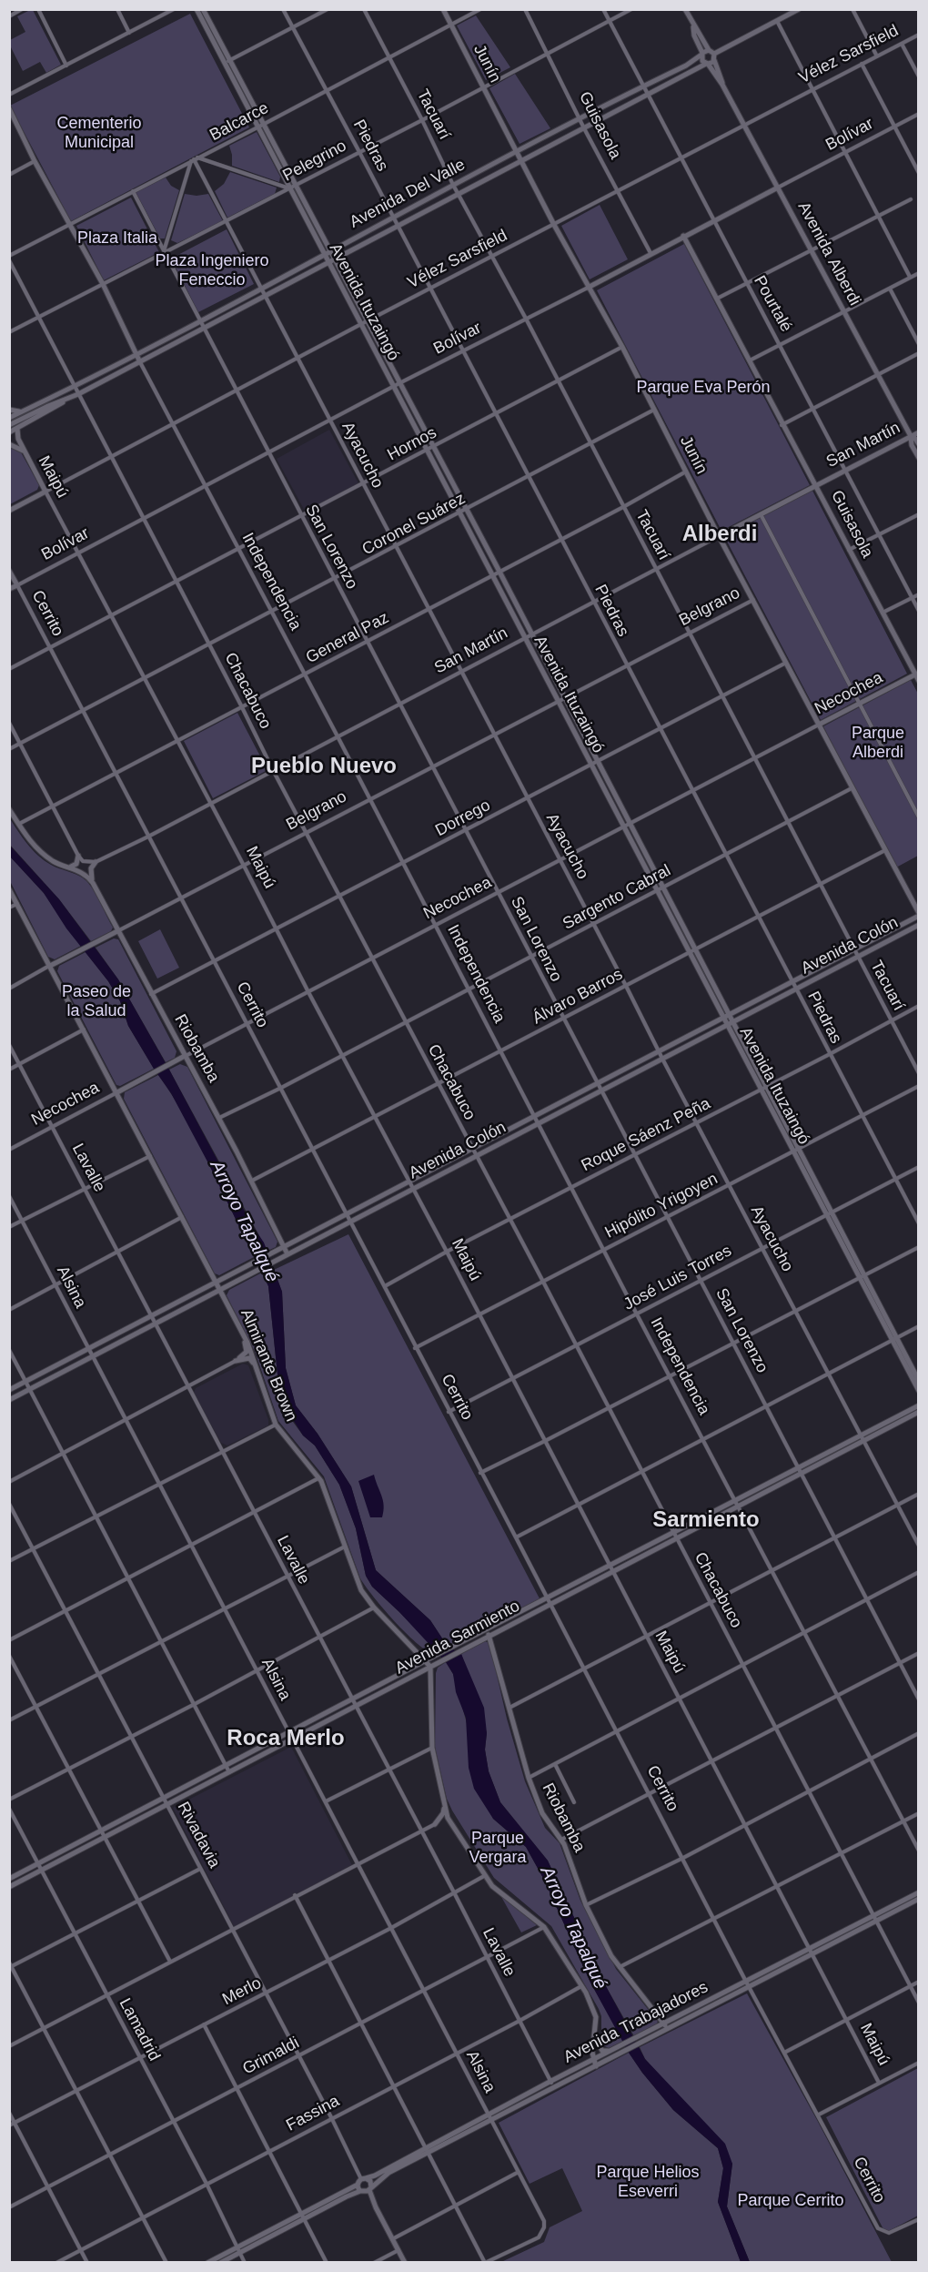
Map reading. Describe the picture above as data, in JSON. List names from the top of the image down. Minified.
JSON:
{"streets":{"main road":["Vélez Sarsfield","Junín","Guisasola","Bolívar","Avenida Del Valle","Avenida Alberdi","Avenida Ituzaingó","San Martín","Maipú","Independencia","Belgrano","Cerrito","Necochea","Avenida Colón","Riobamba","Almirante Brown","Avenida Sarmiento","Avenida Trabajadores"],"street":["Tacuarí","Balcarce","Piedras","Pelegrino","Pourtalé","Hornos","Ayacucho","Coronel Suárez","San Lorenzo","General Paz","Chacabuco","Dorrego","Sargento Cabral","Álvaro Barros","Roque Sáenz Peña","Lavalle","Hipólito Yrigoyen","José Luis Torres","Alsina","Rivadavia","Merlo","Lamadrid","Grimaldi","Fassina"]},"crossings":[["Vélez Sarsfield","Junín"],["Vélez Sarsfield","Tacuarí"],["Vélez Sarsfield","Guisasola"],["Vélez Sarsfield","Piedras"],["Vélez Sarsfield","Avenida Alberdi"],["Vélez Sarsfield","Avenida Ituzaingó"],["Vélez Sarsfield","Pourtalé"],["Vélez Sarsfield","Ayacucho"],["Vélez Sarsfield","Maipú"],["Vélez Sarsfield","San Lorenzo"],["Vélez Sarsfield","Independencia"],["Vélez Sarsfield","Chacabuco"],["Junín","Balcarce"],["Junín","Bolívar"],["Junín","Pelegrino"],["Junín","Avenida Del Valle"],["Junín","Hornos"],["Junín","San Martín"],["Junín","Coronel Suárez"],["Junín","Belgrano"],["Junín","General Paz"],["Junín","Necochea"],["Junín","Dorrego"],["Junín","Sargento Cabral"],["Junín","Avenida Colón"],["Junín","Álvaro Barros"],["Tacuarí","Balcarce"],["Tacuarí","Bolívar"],["Tacuarí","Pelegrino"],["Tacuarí","Avenida Del Valle"],["Tacuarí","Hornos"],["Tacuarí","San Martín"],["Tacuarí","Coronel Suárez"],["Tacuarí","Belgrano"],["Tacuarí","General Paz"],["Tacuarí","Necochea"],["Tacuarí","Dorrego"],["Tacuarí","Sargento Cabral"],["Tacuarí","Avenida Colón"],["Tacuarí","Álvaro Barros"],["Tacuarí","Roque Sáenz Peña"],["Balcarce","Piedras"],["Balcarce","Avenida Ituzaingó"],["Balcarce","Ayacucho"],["Balcarce","San Lorenzo"],["Balcarce","Independencia"],["Guisasola","Bolívar"],["Guisasola","Pelegrino"],["Guisasola","Avenida Del Valle"],["Guisasola","San Martín"],["Guisasola","Necochea"],["Bolívar","Piedras"],["Bolívar","Avenida Alberdi"],["Bolívar","Avenida Ituzaingó"],["Bolívar","Pourtalé"],["Bolívar","Ayacucho"],["Bolívar","Maipú"],["Bolívar","San Lorenzo"],["Bolívar","Independencia"],["Bolívar","Cerrito"],["Bolívar","Chacabuco"],["Piedras","Pelegrino"],["Piedras","Avenida Del Valle"],["Piedras","Hornos"],["Piedras","San Martín"],["Piedras","Coronel Suárez"],["Piedras","Belgrano"],["Piedras","General Paz"],["Piedras","Necochea"],["Piedras","Dorrego"],["Piedras","Sargento Cabral"],["Piedras","Avenida Colón"],["Piedras","Álvaro Barros"],["Piedras","Roque Sáenz Peña"],["Piedras","Hipólito Yrigoyen"],["Piedras","José Luis Torres"],["Pelegrino","Avenida Ituzaingó"],["Pelegrino","Pourtalé"],["Pelegrino","Ayacucho"],["Pelegrino","San Lorenzo"],["Pelegrino","Independencia"],["Pelegrino","Chacabuco"],["Avenida Del Valle","Avenida Alberdi"],["Avenida Del Valle","Avenida Ituzaingó"],["Avenida Del Valle","Pourtalé"],["Avenida Del Valle","Ayacucho"],["Avenida Del Valle","Maipú"],["Avenida Del Valle","San Lorenzo"],["Avenida Del Valle","Independencia"],["Avenida Del Valle","Chacabuco"],["Avenida Alberdi","San Martín"],["Avenida Ituzaingó","Hornos"],["Avenida Ituzaingó","San Martín"],["Avenida Ituzaingó","Coronel Suárez"],["Avenida Ituzaingó","Belgrano"],["Avenida Ituzaingó","General Paz"],["Avenida Ituzaingó","Necochea"],["Avenida Ituzaingó","Dorrego"],["Avenida Ituzaingó","Sargento Cabral"],["Avenida Ituzaingó","Avenida Colón"],["Avenida Ituzaingó","Álvaro Barros"],["Avenida Ituzaingó","Roque Sáenz Peña"],["Avenida Ituzaingó","Hipólito Yrigoyen"],["Avenida Ituzaingó","José Luis Torres"],["Pourtalé","San Martín"],["Hornos","Ayacucho"],["Hornos","Maipú"],["Hornos","San Lorenzo"],["Hornos","Independencia"],["Hornos","Cerrito"],["Hornos","Chacabuco"],["San Martín","Ayacucho"],["San Martín","Maipú"],["San Martín","San Lorenzo"],["San Martín","Independencia"],["San Martín","Cerrito"],["San Martín","Chacabuco"],["Ayacucho","Coronel Suárez"],["Ayacucho","Belgrano"],["Ayacucho","General Paz"],["Ayacucho","Necochea"],["Ayacucho","Dorrego"],["Ayacucho","Sargento Cabral"],["Ayacucho","Avenida Colón"],["Ayacucho","Álvaro Barros"],["Ayacucho","Roque Sáenz Peña"],["Ayacucho","Hipólito Yrigoyen"],["Ayacucho","José Luis Torres"],["Ayacucho","Avenida Sarmiento"],["Maipú","Coronel Suárez"],["Maipú","Belgrano"],["Maipú","General Paz"],["Maipú","Necochea"],["Maipú","Dorrego"],["Maipú","Sargento Cabral"],["Maipú","Avenida Colón"],["Maipú","Álvaro Barros"],["Maipú","Roque Sáenz Peña"],["Maipú","Hipólito Yrigoyen"],["Maipú","José Luis Torres"],["Maipú","Avenida Sarmiento"],["Maipú","Avenida Trabajadores"],["Coronel Suárez","San Lorenzo"],["Coronel Suárez","Independencia"],["Coronel Suárez","Cerrito"],["Coronel Suárez","Chacabuco"],["San Lorenzo","Belgrano"],["San Lorenzo","General Paz"],["San Lorenzo","Necochea"],["San Lorenzo","Dorrego"],["San Lorenzo","Sargento Cabral"],["San Lorenzo","Avenida Colón"],["San Lorenzo","Álvaro Barros"],["San Lorenzo","Roque Sáenz Peña"],["San Lorenzo","Hipólito Yrigoyen"],["San Lorenzo","José Luis Torres"],["San Lorenzo","Avenida Sarmiento"],["Independencia","Belgrano"],["Independencia","General Paz"],["Independencia","Necochea"],["Independencia","Dorrego"],["Independencia","Sargento Cabral"],["Independencia","Avenida Colón"],["Independencia","Álvaro Barros"],["Independencia","Roque Sáenz Peña"],["Independencia","Hipólito Yrigoyen"],["Independencia","José Luis Torres"],["Independencia","Avenida Sarmiento"],["Belgrano","Cerrito"],["Belgrano","Chacabuco"],["Belgrano","Riobamba"],["Belgrano","Almirante Brown"],["Cerrito","General Paz"],["Cerrito","Necochea"],["Cerrito","Dorrego"],["Cerrito","Sargento Cabral"],["Cerrito","Avenida Colón"],["Cerrito","Álvaro Barros"],["Cerrito","Roque Sáenz Peña"],["Cerrito","Hipólito Yrigoyen"],["Cerrito","José Luis Torres"],["Cerrito","Avenida Sarmiento"],["Cerrito","Avenida Trabajadores"],["General Paz","Chacabuco"],["General Paz","Riobamba"],["Chacabuco","Necochea"],["Chacabuco","Dorrego"],["Chacabuco","Sargento Cabral"],["Chacabuco","Avenida Colón"],["Chacabuco","Álvaro Barros"],["Chacabuco","Roque Sáenz Peña"],["Chacabuco","Hipólito Yrigoyen"],["Chacabuco","José Luis Torres"],["Chacabuco","Avenida Sarmiento"],["Chacabuco","Avenida Trabajadores"],["Necochea","Riobamba"],["Necochea","Lavalle"],["Necochea","Almirante Brown"],["Dorrego","Riobamba"],["Sargento Cabral","Riobamba"],["Avenida Colón","Riobamba"],["Avenida Colón","Lavalle"],["Avenida Colón","Alsina"],["Avenida Colón","Almirante Brown"],["Álvaro Barros","Riobamba"],["Riobamba","Avenida Sarmiento"],["Riobamba","Avenida Trabajadores"],["Lavalle","Avenida Sarmiento"],["Lavalle","Merlo"],["Lavalle","Avenida Trabajadores"],["Lavalle","Grimaldi"],["Lavalle","Fassina"],["Alsina","Avenida Sarmiento"],["Alsina","Merlo"],["Alsina","Avenida Trabajadores"],["Alsina","Grimaldi"],["Alsina","Fassina"],["Almirante Brown","Avenida Sarmiento"],["Avenida Sarmiento","Rivadavia"],["Avenida Sarmiento","Lamadrid"],["Rivadavia","Merlo"],["Rivadavia","Avenida Trabajadores"],["Rivadavia","Grimaldi"],["Rivadavia","Fassina"],["Merlo","Lamadrid"],["Lamadrid","Grimaldi"],["Lamadrid","Fassina"]],"districts":["Alberdi","Pueblo Nuevo","Sarmiento","Roca Merlo"],"water":["Arroyo Tapalqué"],"parks":["Cementerio Municipal","Plaza Italia","Plaza Ingeniero Feneccio","Parque Eva Perón","Parque Alberdi","Paseo de la Salud","Parque Vergara","Parque Helios Eseverri","Parque Cerrito"]}
